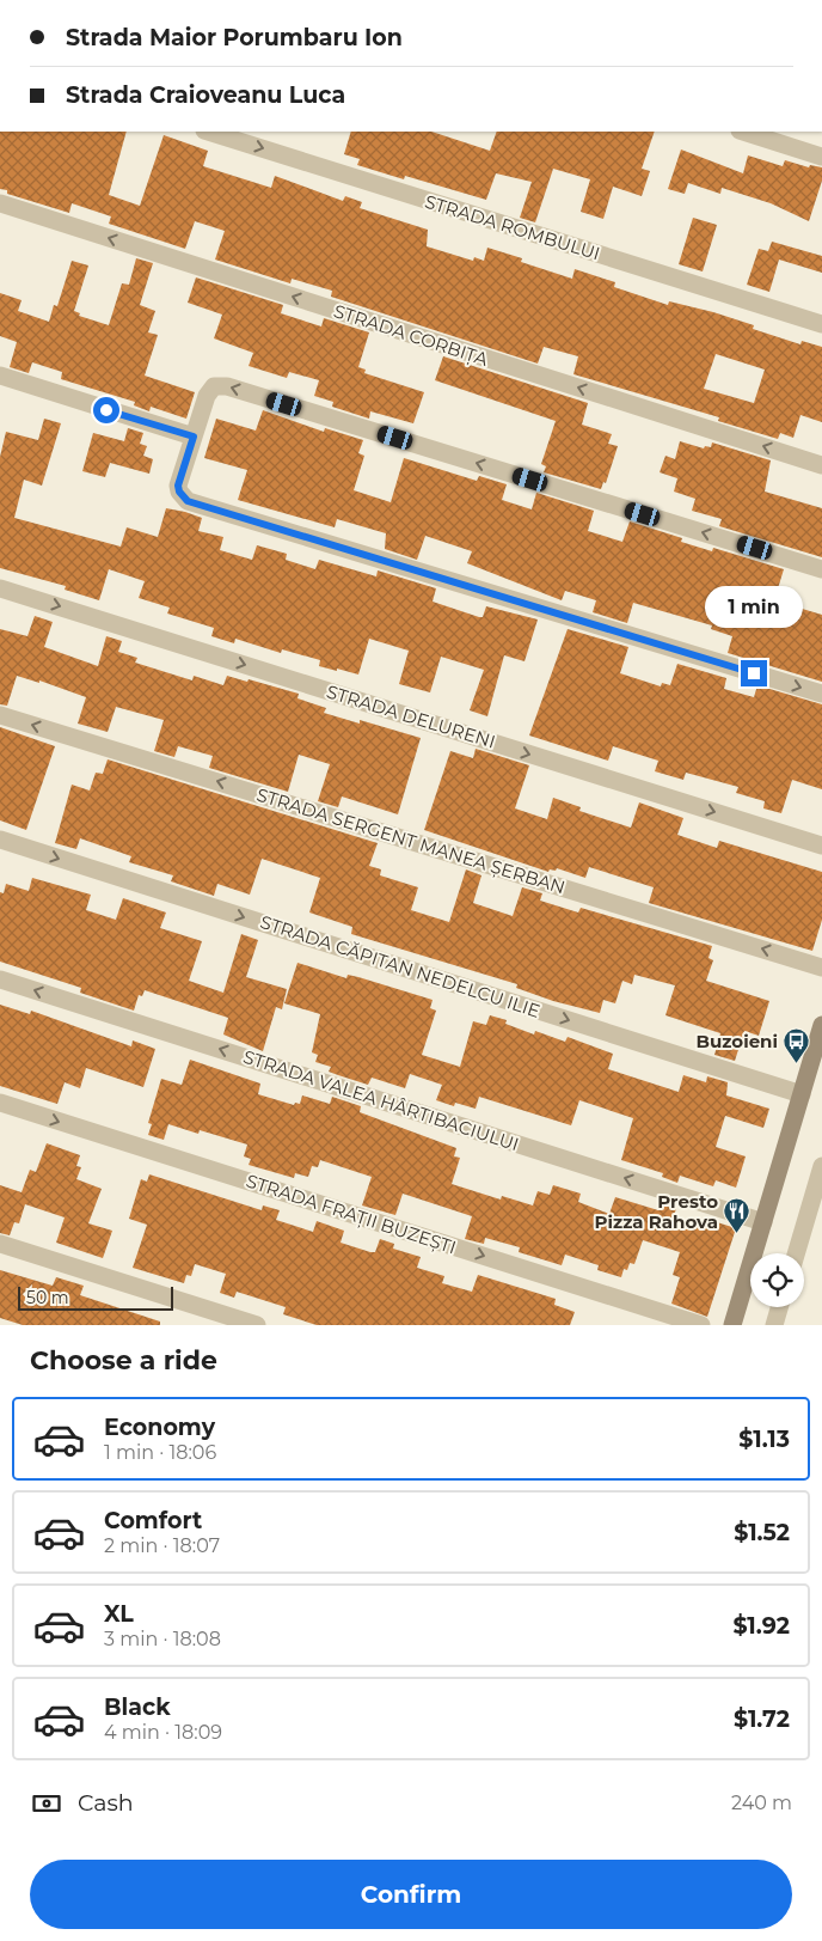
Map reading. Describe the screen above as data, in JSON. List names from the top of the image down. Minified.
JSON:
{"streets":{"street":["STRADA ROMBULUI","STRADA CORBIȚA","STRADA DELURENI","STRADA SERGENT MANEA ȘERBAN","STRADA CĂPITAN NEDELCU ILIE","STRADA VALEA HÂRTIBACIULUI","STRADA FRAȚII BUZEȘTI"]},"one_way":["STRADA ROMBULUI","STRADA SERGENT MANEA ȘERBAN","STRADA CĂPITAN NEDELCU ILIE","STRADA VALEA HÂRTIBACIULUI"],"places":{"bus stop":["Buzoieni"],"restaurant":["Presto Pizza Rahova"]},"scale_bar":"50 m","page":{"banner":["Strada Maior Porumbaru Ion","Strada Craioveanu Luca"],"bubble":"1 min","scale":"50 m","heading":"Choose a ride","list":[{"name":"Economy","note":"1 min · 18:06","value":"$1.13"},{"name":"Comfort","note":"2 min · 18:07","value":"$1.52"},{"name":"XL","note":"3 min · 18:08","value":"$1.92"},{"name":"Black","note":"4 min · 18:09","value":"$1.72"}],"pay":["Cash","240 m"],"buttons":"Confirm"}}
